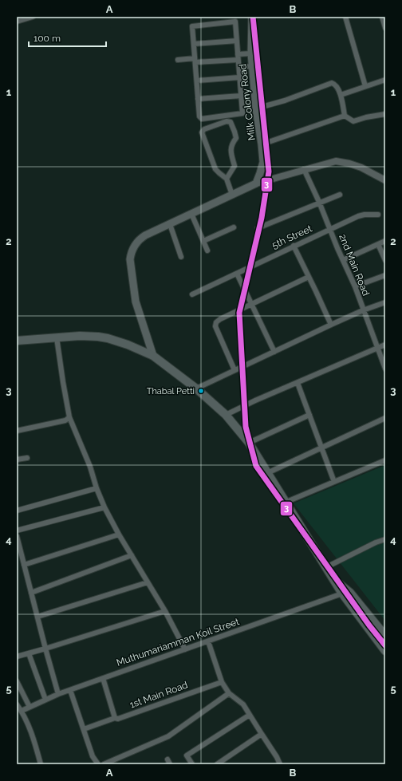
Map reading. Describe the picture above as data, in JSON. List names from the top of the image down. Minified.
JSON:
{"streets":{"main road":["Milk Colony Road"],"street":["5th Street","2nd Main Road","Muthumariamman Koil Street","1st Main Road"]},"crossings":[["5th Street","2nd Main Road"]],"places":["Thabal Petti"],"lines":["transit line 3"],"scale_bar":"100 m","grid":{"columns":["A","B"],"rows":["1","2","3","4","5"]}}
